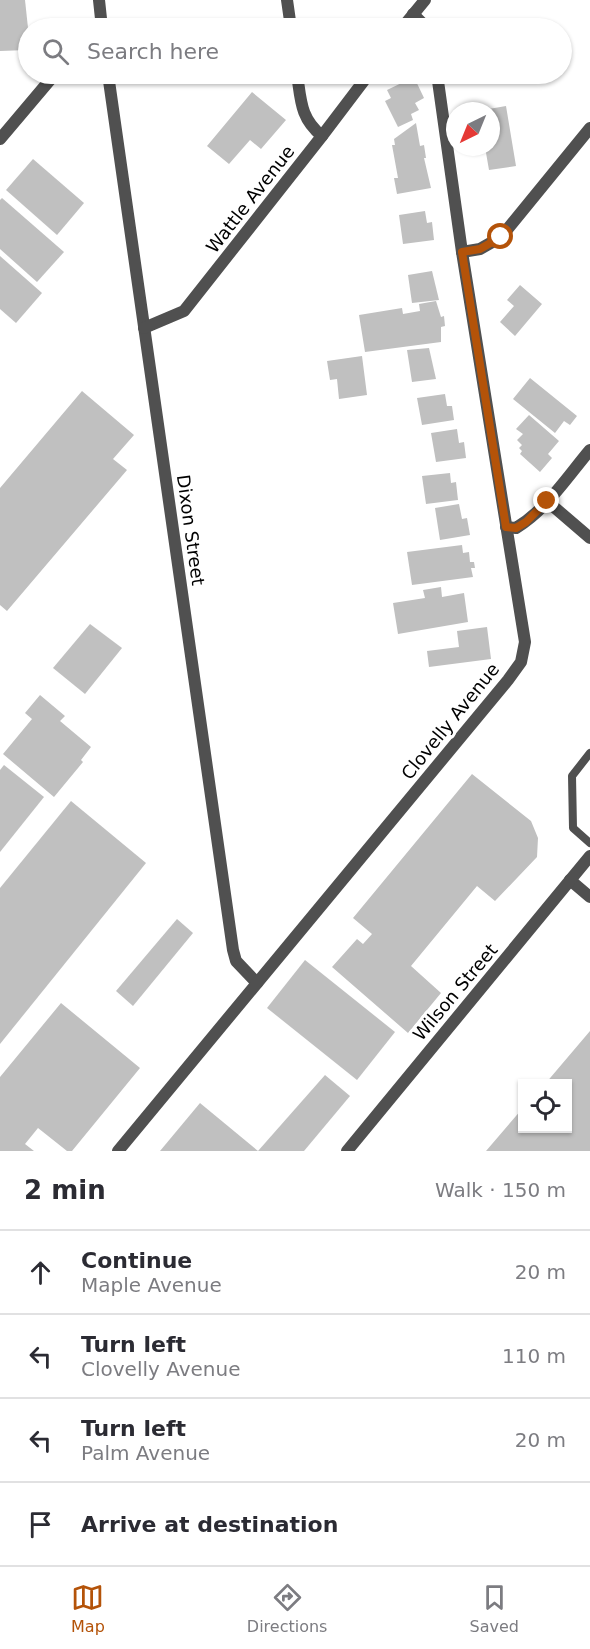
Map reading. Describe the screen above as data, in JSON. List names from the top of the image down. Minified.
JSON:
{"streets":{"street":["Wattle Avenue","Dixon Street","Clovelly Avenue","Wilson Street"]},"crossings":[["Wattle Avenue","Dixon Street"],["Dixon Street","Clovelly Avenue"]],"north":"bottom left","page":{"search":"Search here","heading":["2 min","Walk · 150 m"],"list":[["Continue","Maple Avenue","20 m"],["Turn left","Clovelly Avenue","110 m"],["Turn left","Palm Avenue","20 m"],"Arrive at destination"],"nav":["Map","Directions","Saved"]}}
